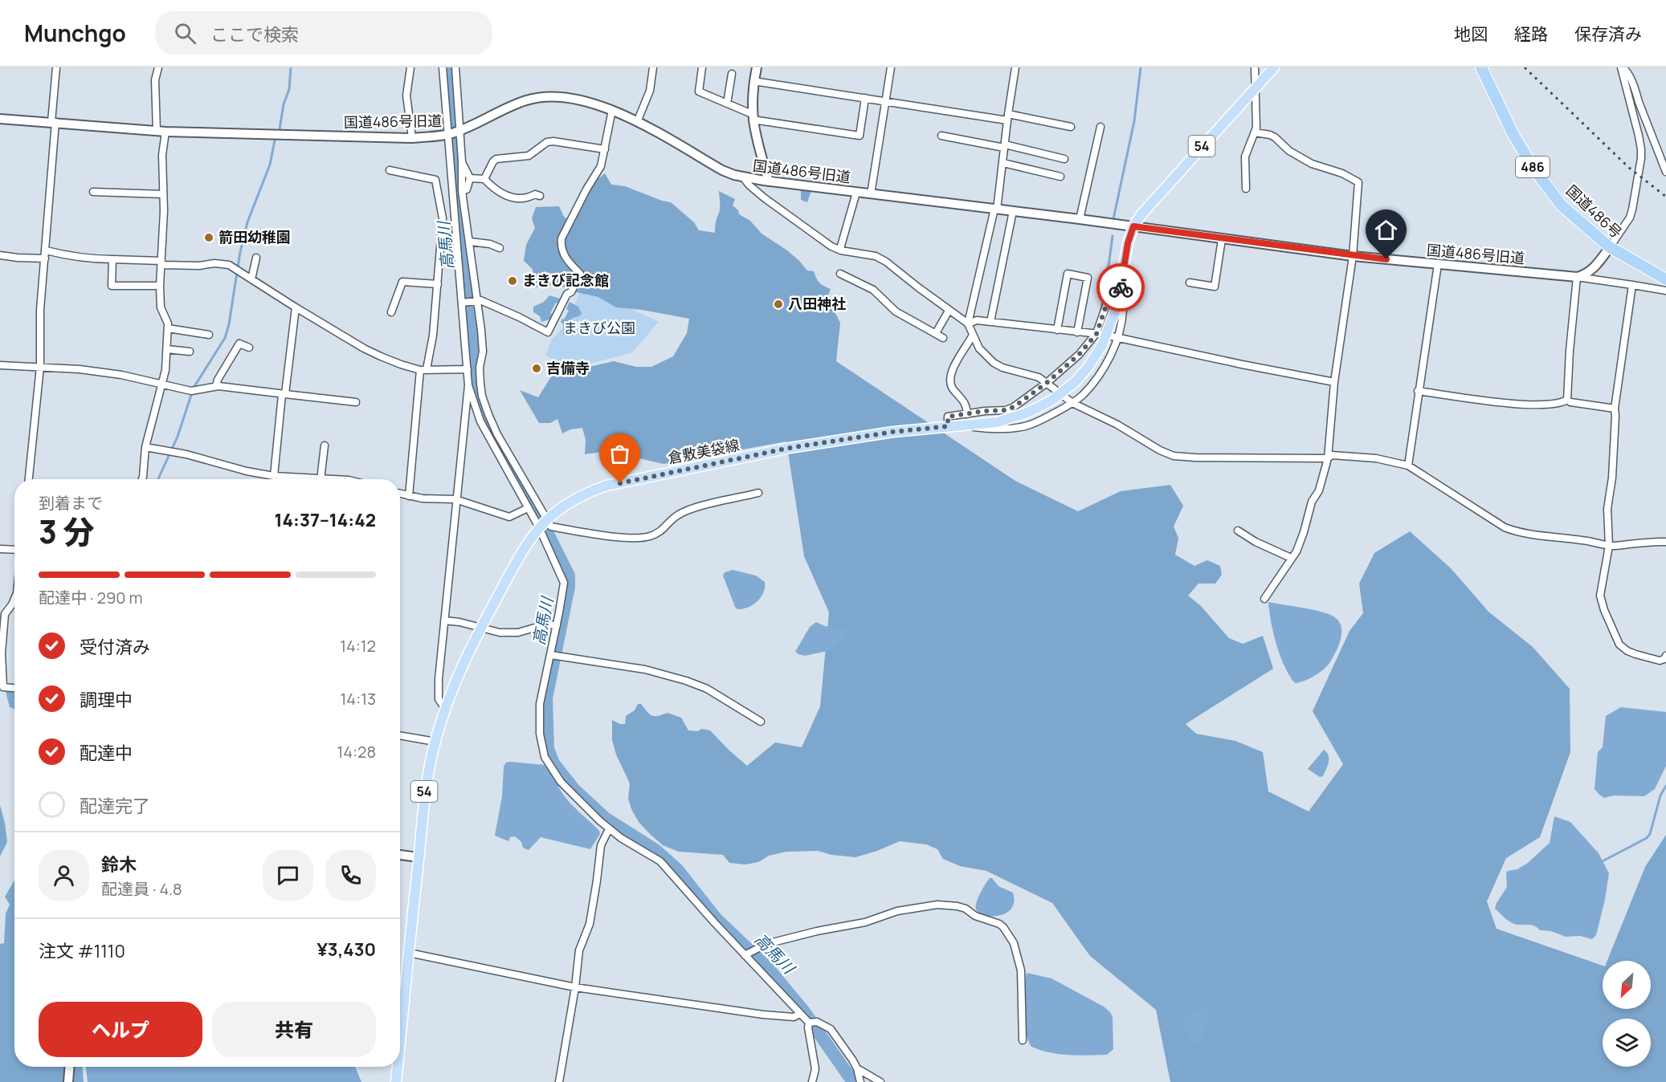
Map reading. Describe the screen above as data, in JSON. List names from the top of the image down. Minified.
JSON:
{"streets":{"highway":["486","国道486号"],"main road":["54","倉敷美袋線"],"street":["国道486号旧道"]},"crossings":[["国道486号旧道","倉敷美袋線"]],"water":["高馬川"],"parks":["まきび公園"],"places":["箭田幼稚園","まきび記念館","八田神社","吉備寺"],"north":"bottom left","page":{"header":"Munchgo","search":"ここで検索","nav":["地図","経路","保存済み"],"heading":["3 分","到着まで","14:37–14:42"],"panel":["鈴木","配達員 · 4.8","注文 #1110","¥3,430"],"bar":"配達中 · 290 m","list":[["受付済み","14:12"],["調理中","14:13"],["配達中","14:28"],"配達完了"],"buttons":["ヘルプ","共有"]}}
